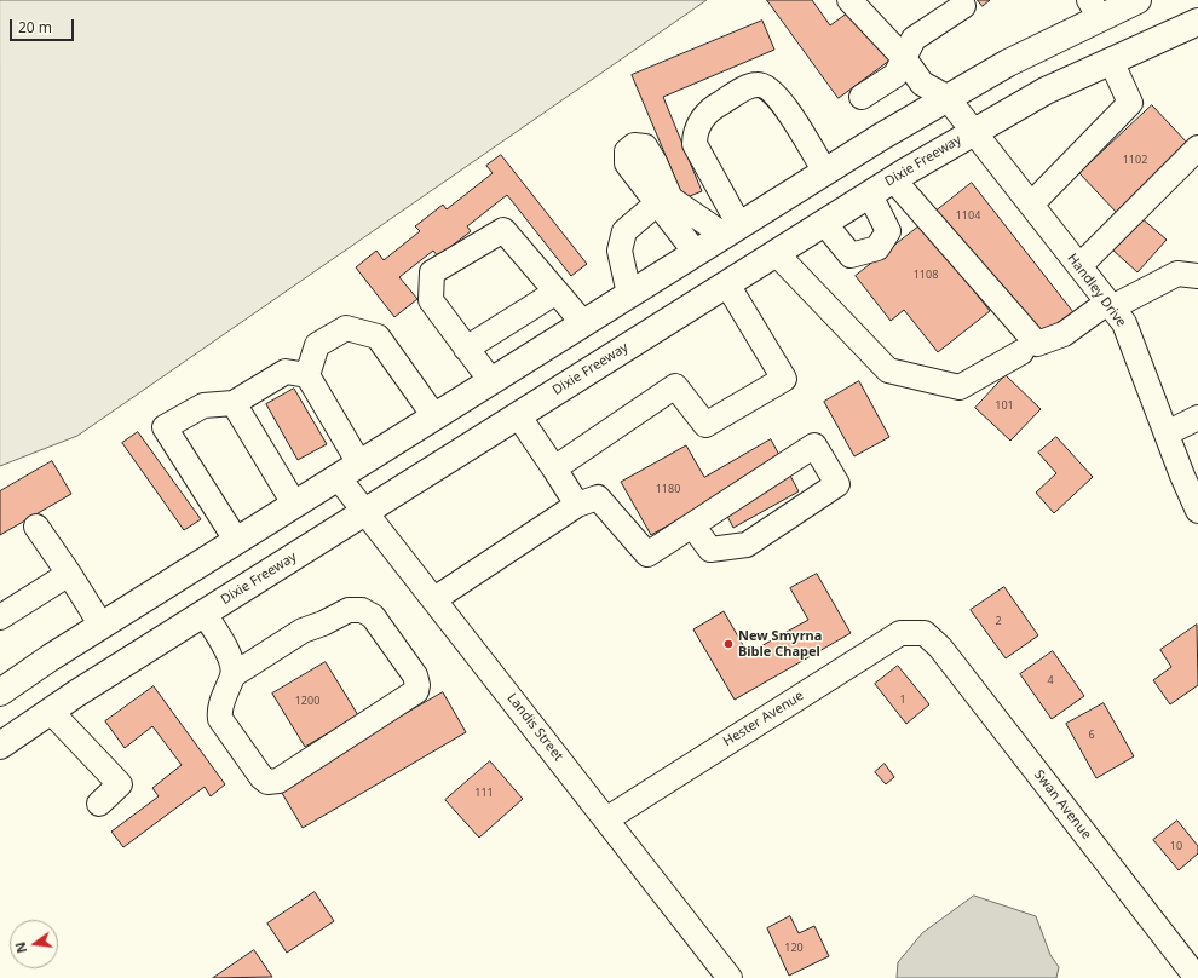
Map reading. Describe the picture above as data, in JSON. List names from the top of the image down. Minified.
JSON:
{"streets":{"main road":["Dixie Freeway"],"street":["Handley Drive","Hester Avenue","Landis Street","Swan Avenue"]},"crossings":[["Dixie Freeway","Handley Drive"],["Dixie Freeway","Landis Street"],["Hester Avenue","Landis Street"],["Hester Avenue","Swan Avenue"]],"places":["New Smyrna Bible Chapel"],"house_numbers":["1102","1104","1108","101","1180","2","4","1","1200","6","111","10","120"],"scale_bar":"20 m","north":"left"}
